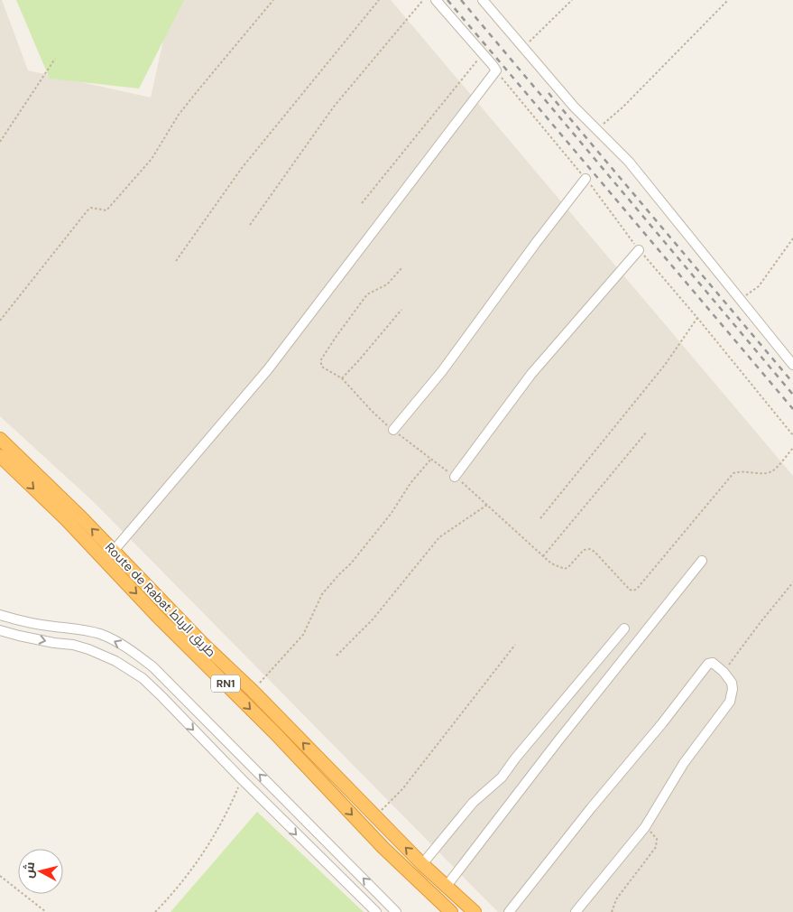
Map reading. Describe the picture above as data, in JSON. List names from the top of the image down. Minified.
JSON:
{"streets":{"highway":["Route de Rabat طريق الرباط","RN1"]},"north":"left"}
